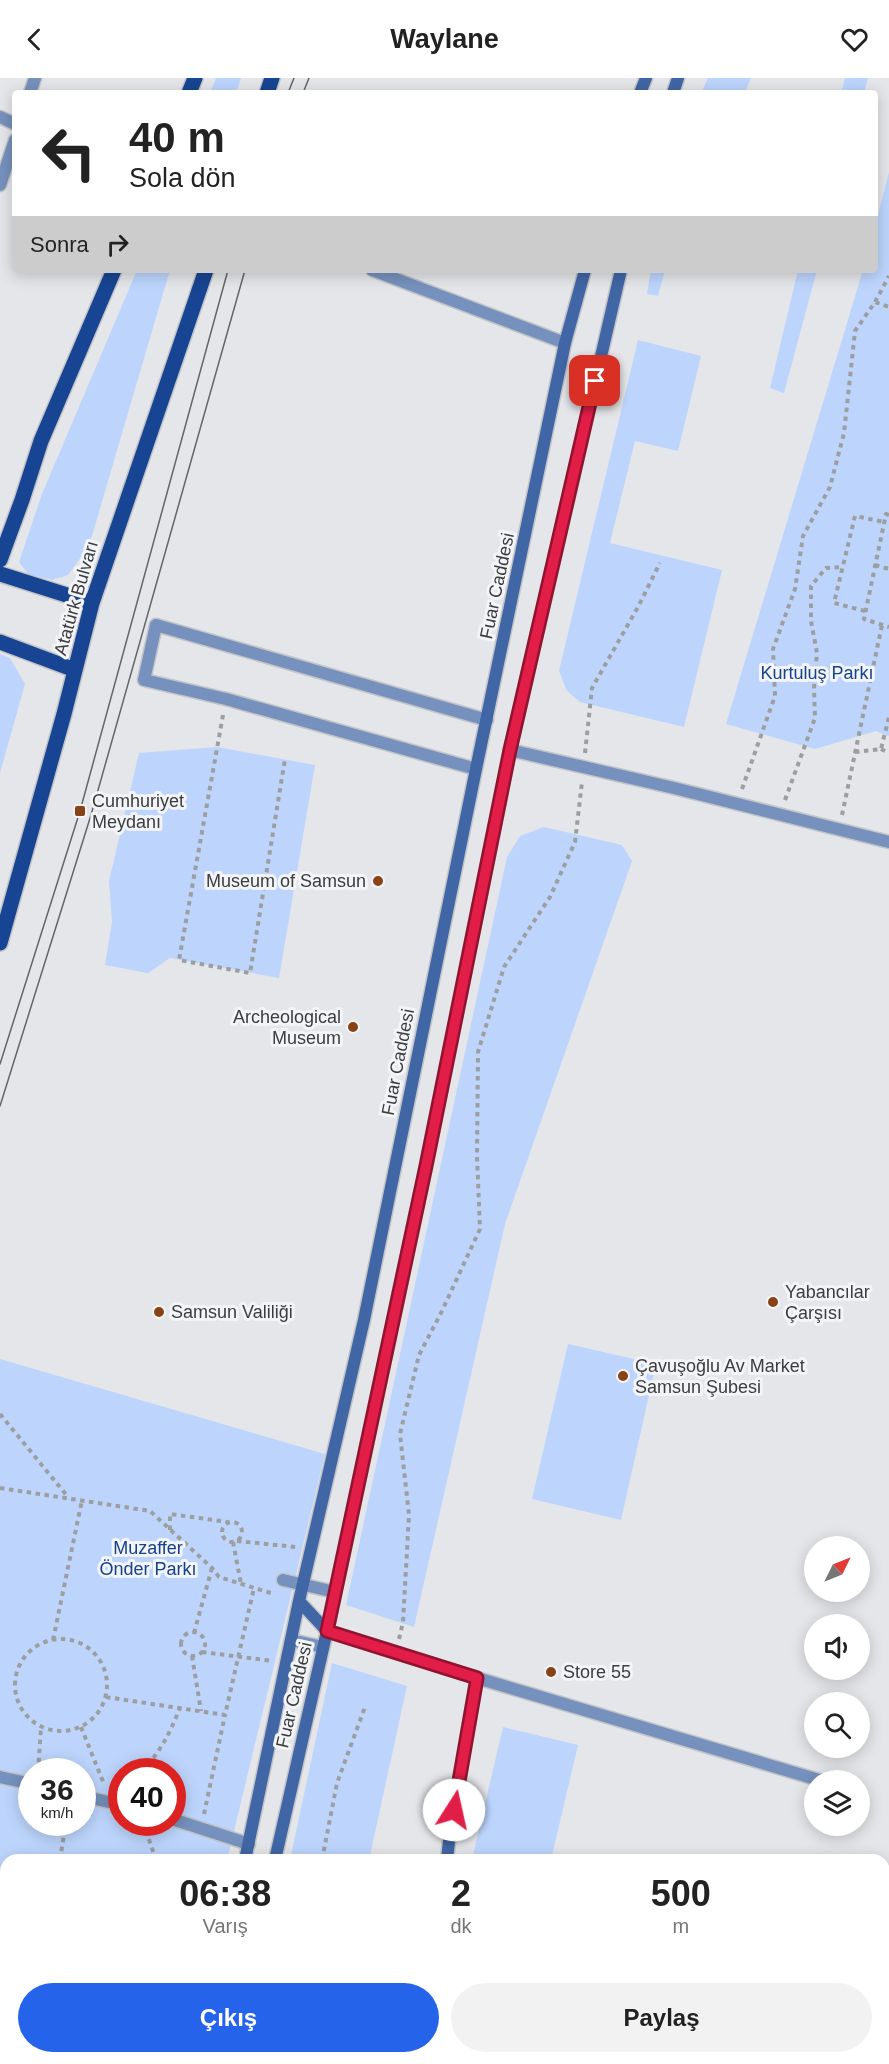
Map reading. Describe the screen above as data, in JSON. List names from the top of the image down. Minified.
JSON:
{"streets":{"main road":["Fuar Caddesi","Atatürk Bulvarı"]},"parks":["Kurtuluş Parkı","Muzaffer Önder Parkı"],"places":{"transit":["Cumhuriyet Meydanı"],"other":["Museum of Samsun","Archeological Museum","Yabancılar Çarşısı","Samsun Valiliği","Çavuşoğlu Av Market Samsun Şubesi","Store 55"]},"north":"top right","page":{"header":"Waylane","turn":["40 m","Sola dön"],"then":"Sonra","speed":"36 km/h","limit":"40","eta":["06:38","Varış","2","dk","500","m"],"buttons":["Çıkış","Paylaş"]}}
